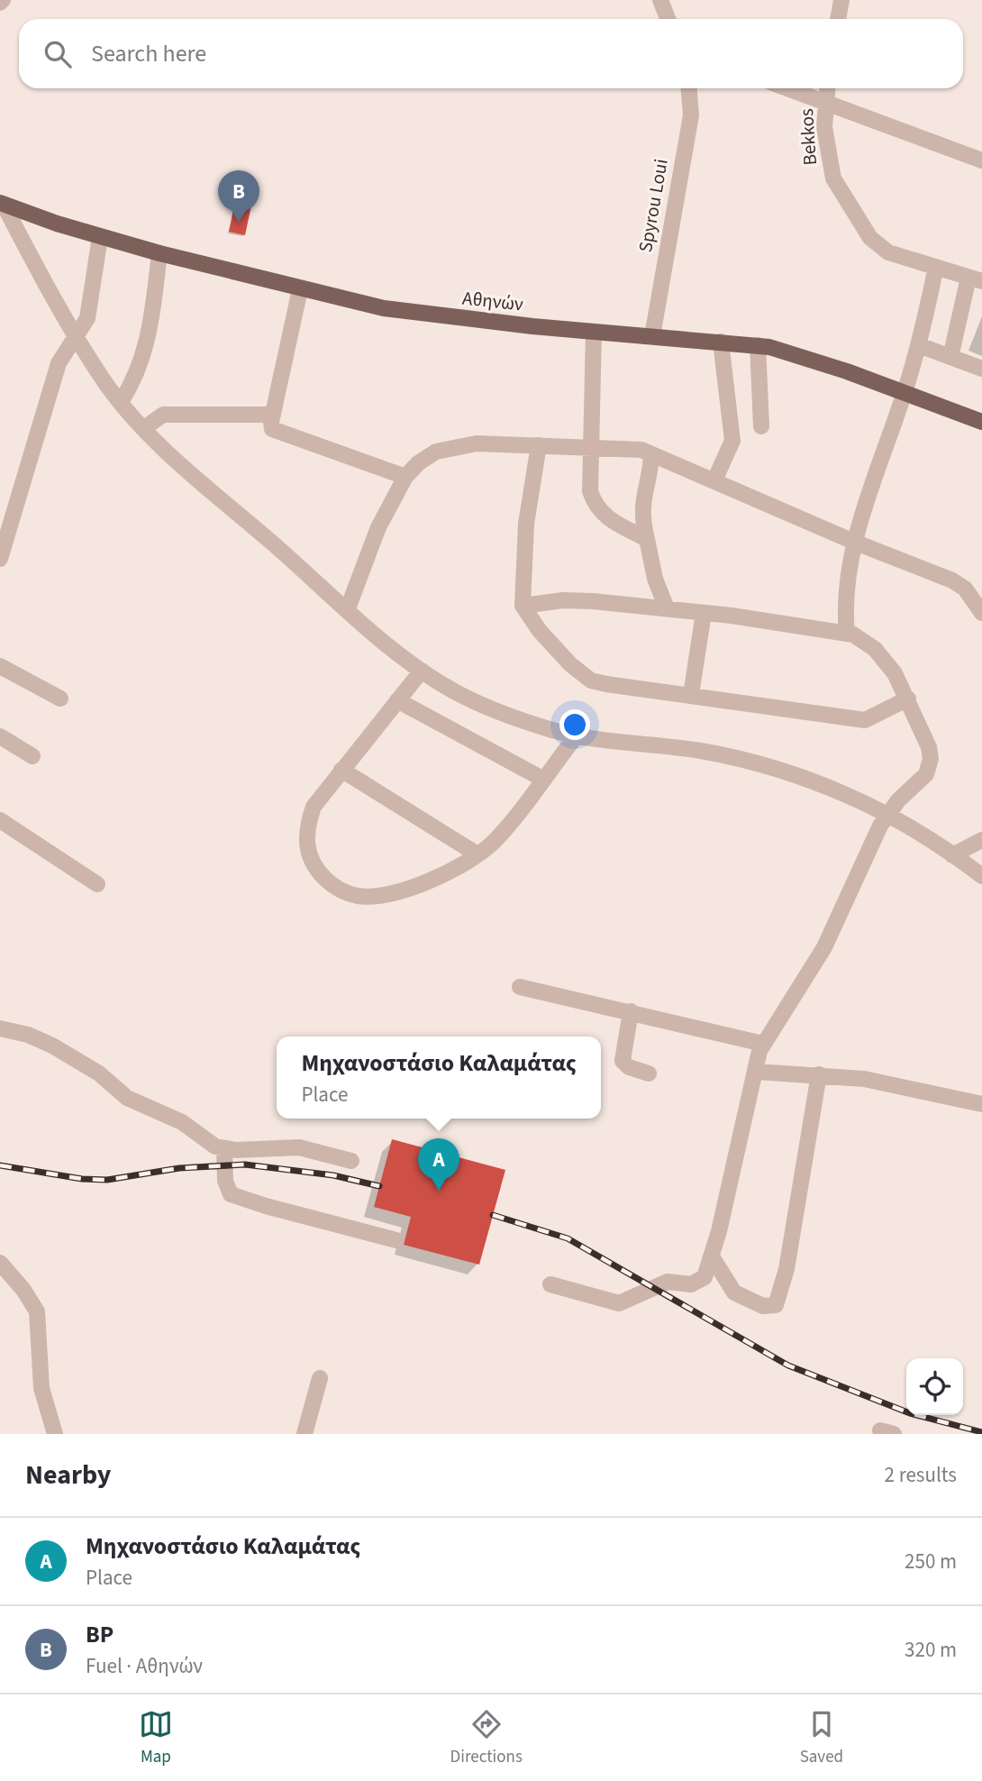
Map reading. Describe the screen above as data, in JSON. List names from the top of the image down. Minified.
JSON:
{"streets":{"main road":["Αθηνών"],"street":["Bekkos","Spyrou Loui"]},"crossings":[["Spyrou Loui","Αθηνών"]],"page":{"search":"Search here","pins":["B","A"],"popup":["Μηχανοστάσιο Καλαμάτας","Place"],"heading":["Nearby","2 results"],"list":[{"mark":"A","name":"Μηχανοστάσιο Καλαμάτας","note":"Place","value":"250 m"},{"mark":"B","name":"BP","note":"Fuel · Αθηνών","value":"320 m"}],"nav":["Map","Directions","Saved"]}}
